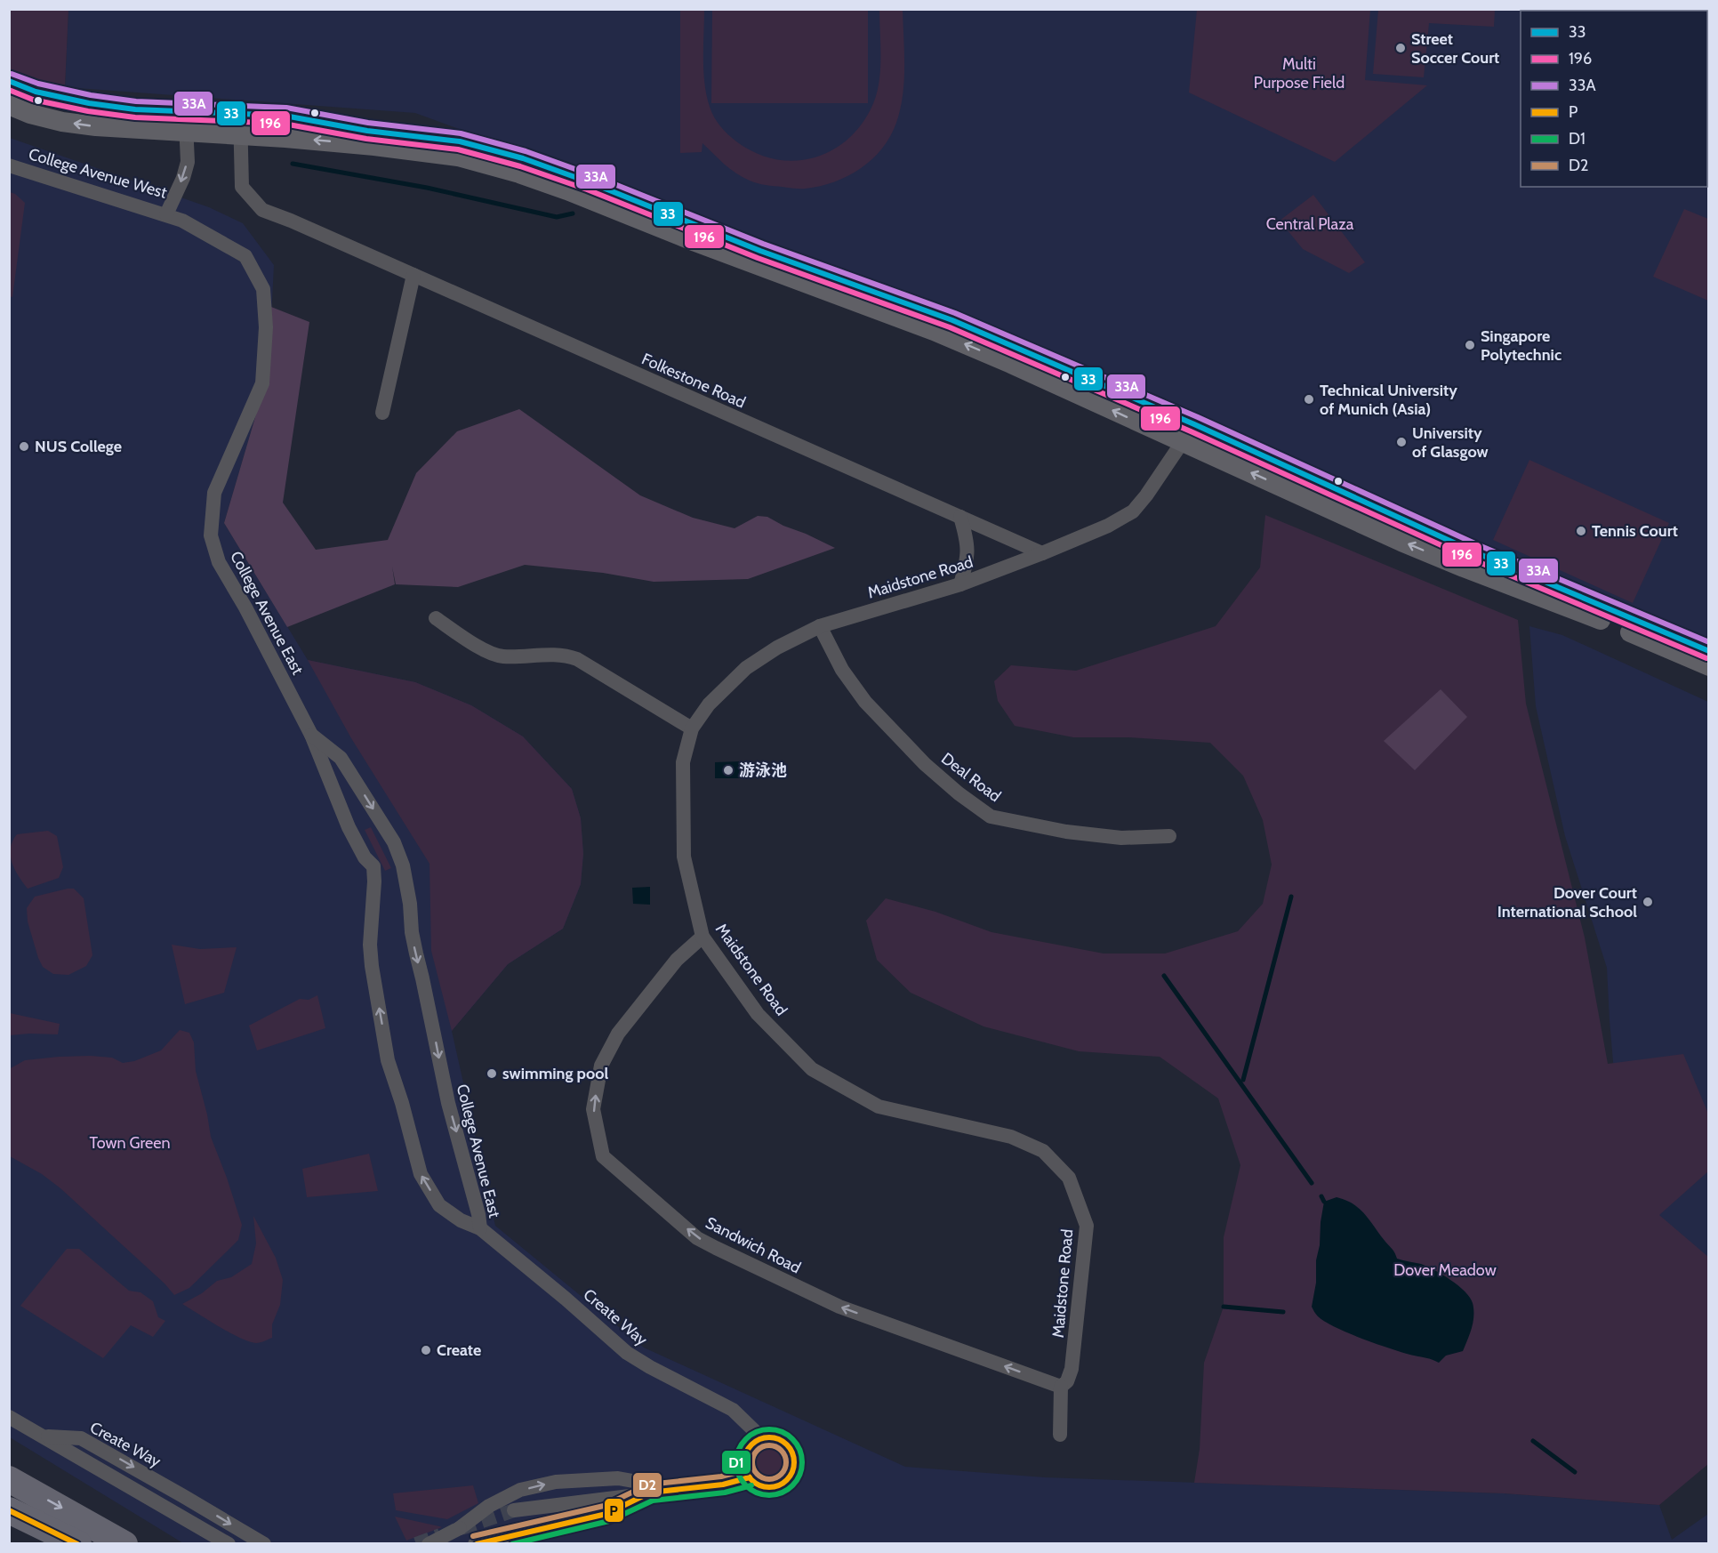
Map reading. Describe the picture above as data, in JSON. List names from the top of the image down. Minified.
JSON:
{"streets":{"street":["College Avenue West","Folkestone Road","Maidstone Road","College Avenue East","Deal Road","Sandwich Road","Create Way"]},"crossings":[["College Avenue West","College Avenue East"],["Folkestone Road","Maidstone Road"],["Maidstone Road","Deal Road"],["Maidstone Road","Sandwich Road"],["College Avenue East","Create Way"]],"parks":["Multi Purpose Field","Central Plaza","Town Green","Dover Meadow"],"places":["Street Soccer Court","Singapore Polytechnic","Technical University of Munich (Asia)","University of Glasgow","NUS College","Tennis Court","游泳池","Dover Court International School","swimming pool","Create"],"lines":["transit line 33A","transit line 33","transit line 196","transit line D1","transit line P","transit line D2"],"legend":["33","196","33A","P","D1","D2"]}
